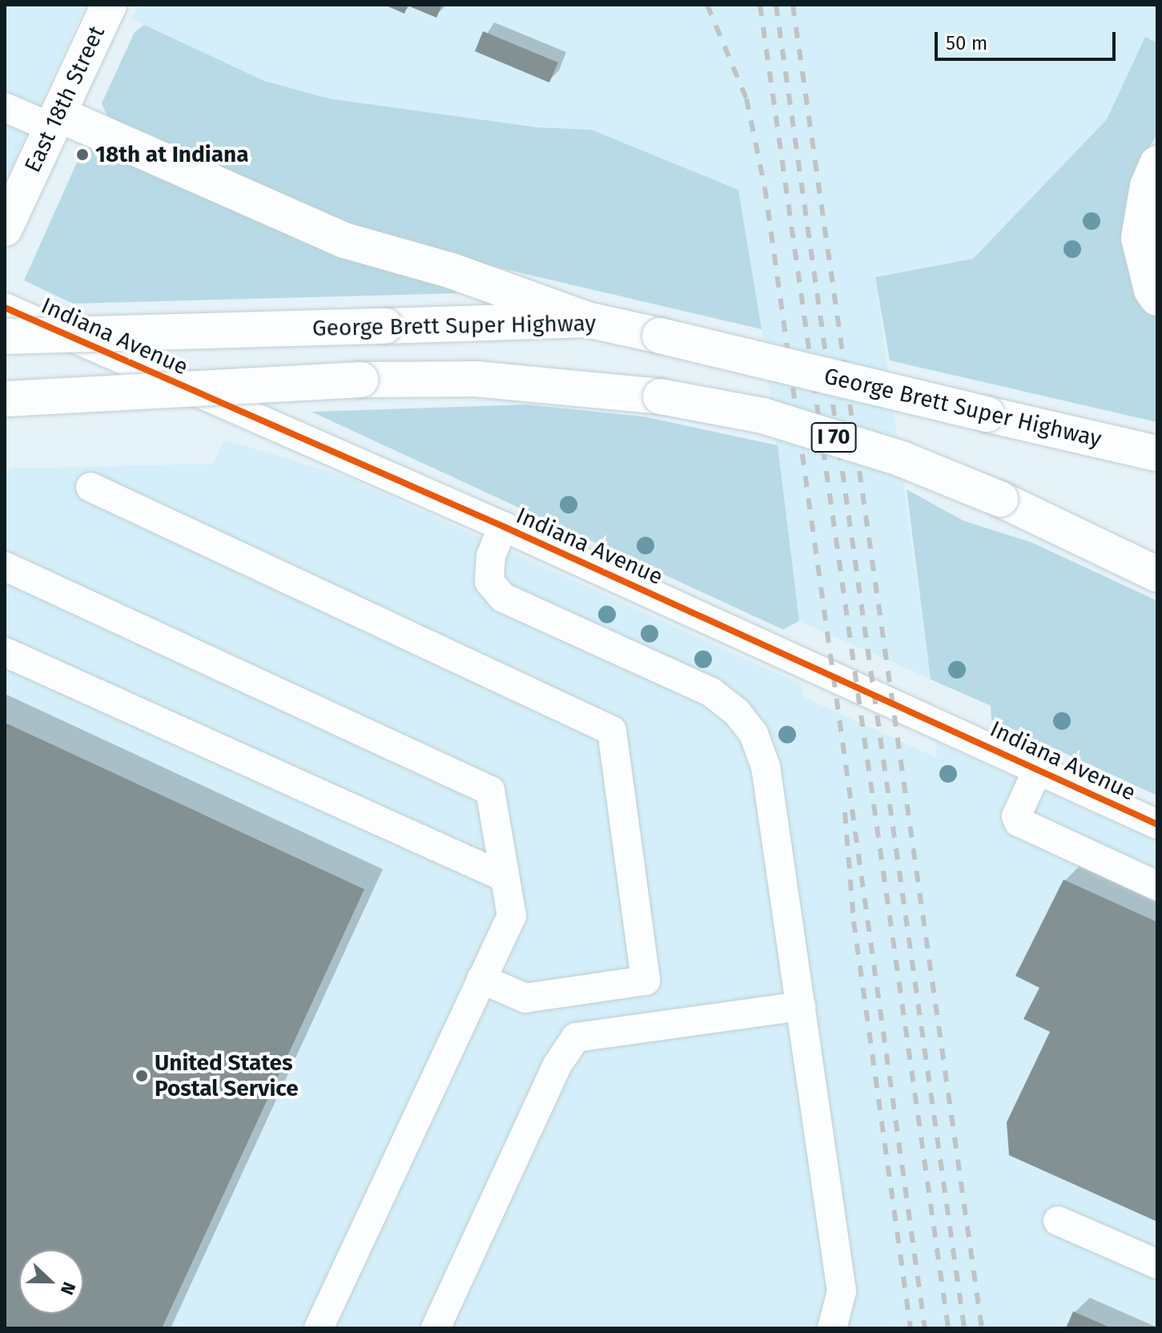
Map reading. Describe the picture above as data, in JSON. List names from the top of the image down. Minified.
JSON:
{"streets":{"main road":["East 18th Street","George Brett Super Highway","I 70"],"street":["Indiana Avenue"]},"places":["18th at Indiana","United States Postal Service"],"scale_bar":"50 m","north":"right"}
